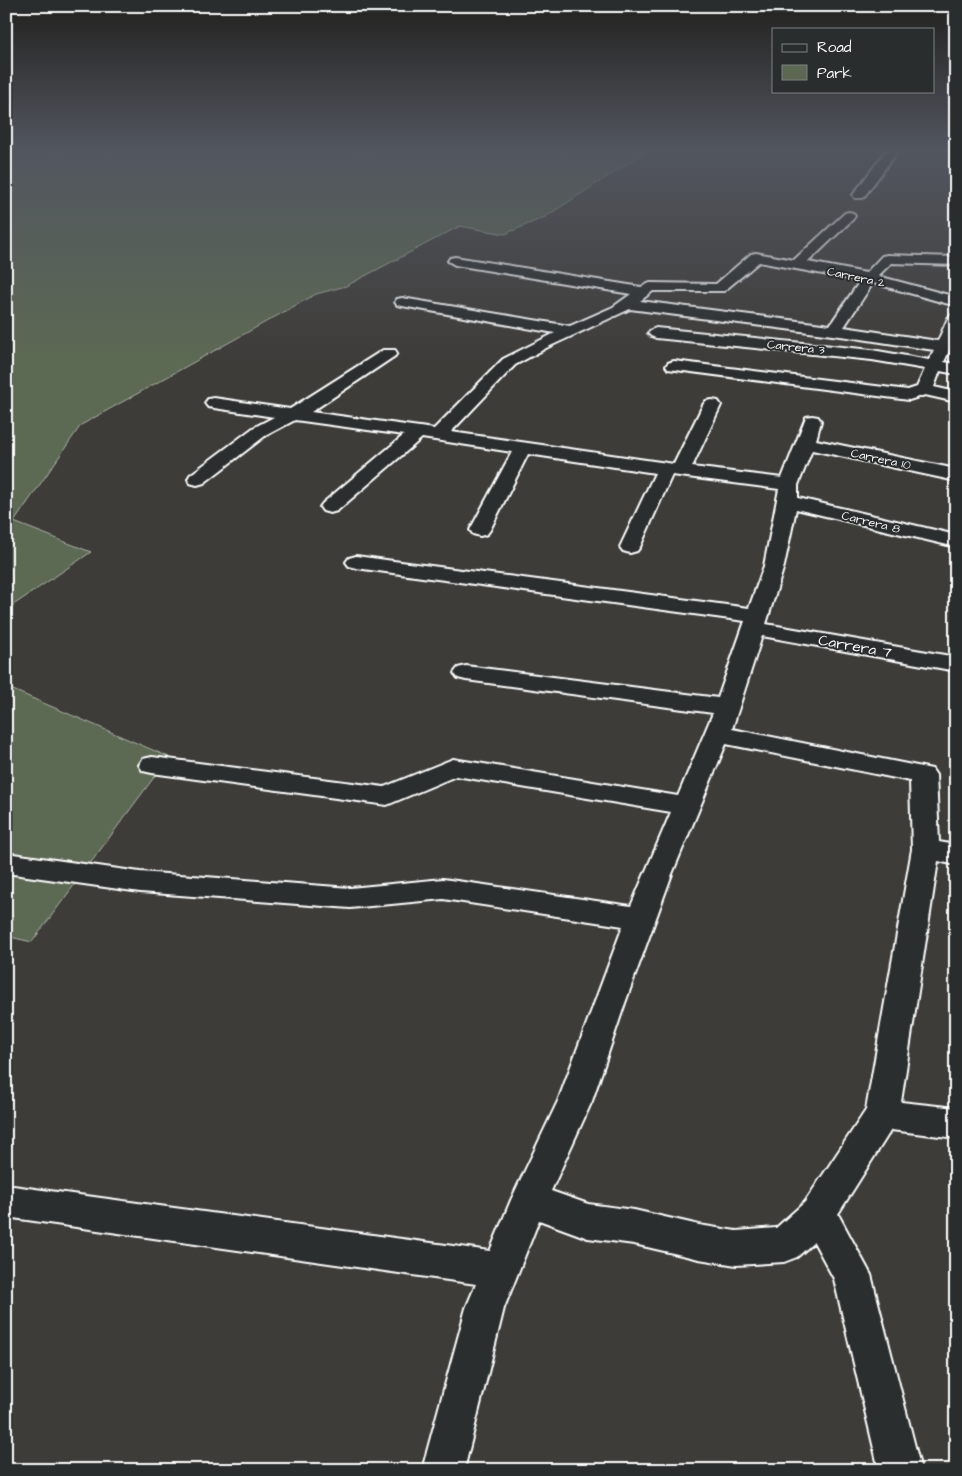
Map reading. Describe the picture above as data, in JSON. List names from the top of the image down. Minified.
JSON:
{"streets":{"street":["Carrera 2","Carrera 3","Carrera 10","Carrera 8","Carrera 7"]},"crossings":[["Carrera 10","Carrera 8"]],"legend":["Road","Park"]}
